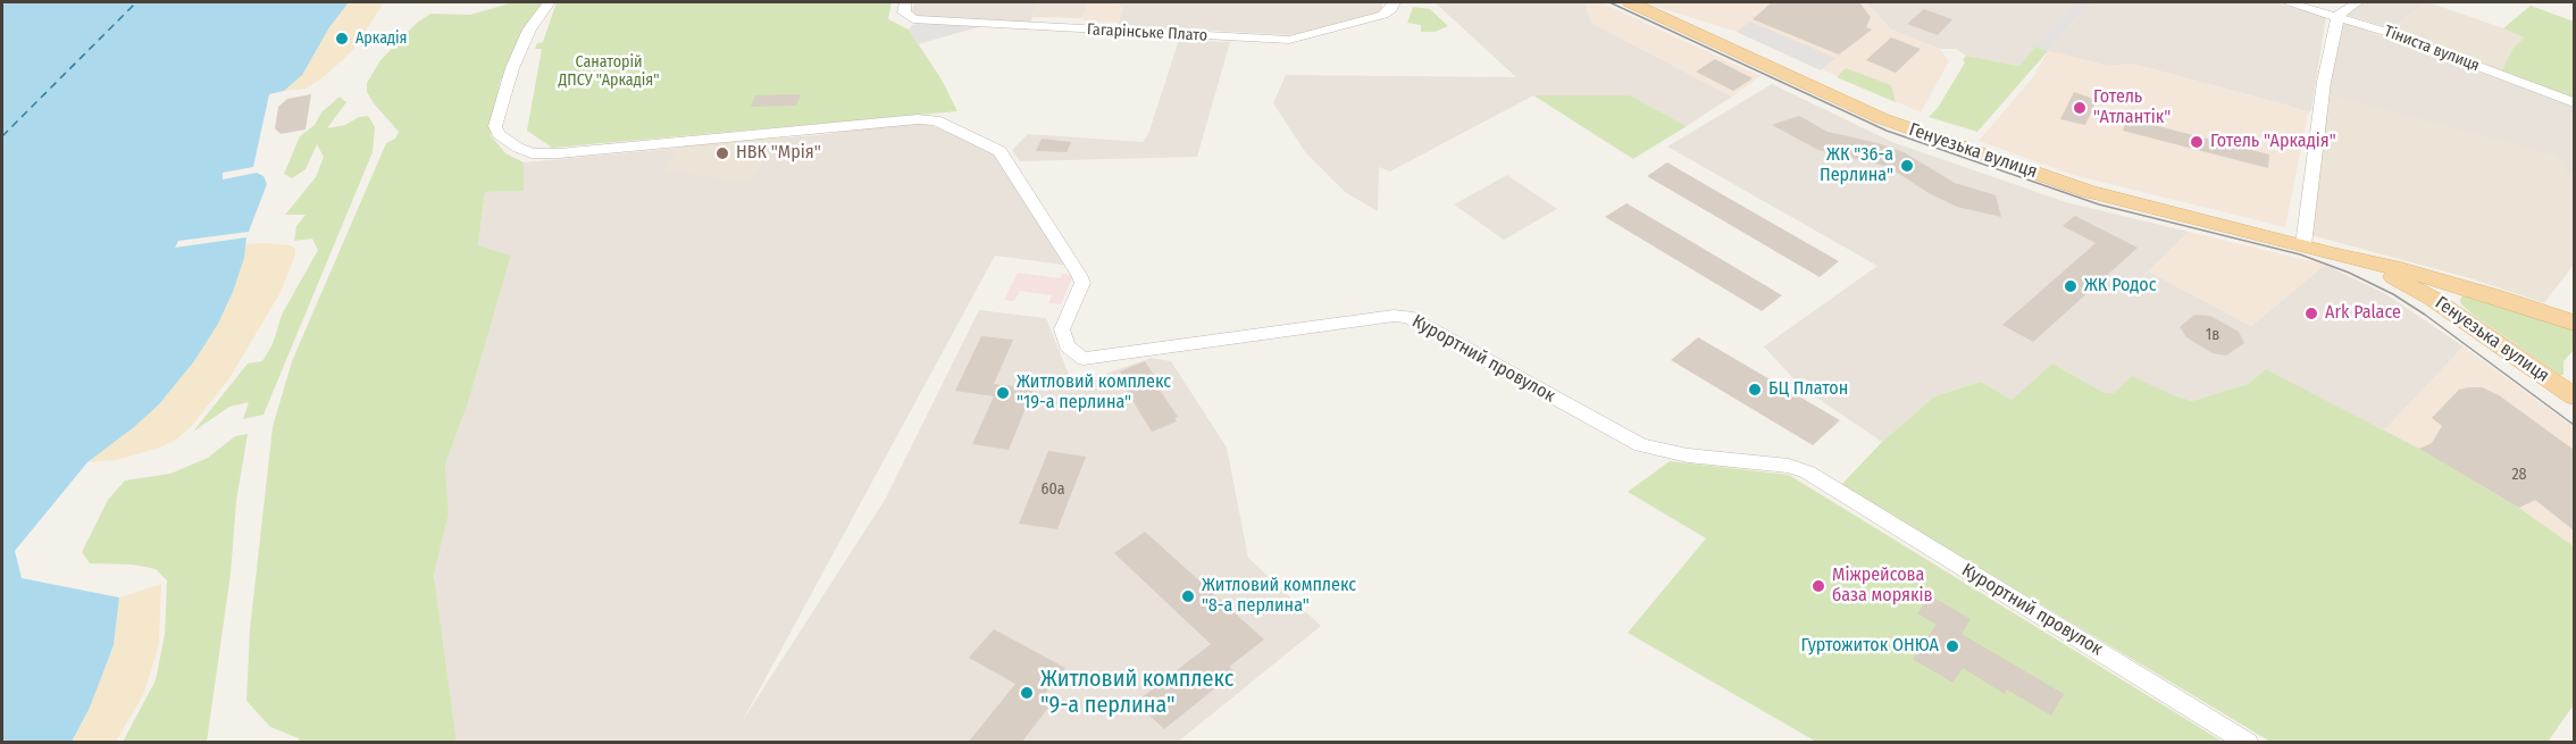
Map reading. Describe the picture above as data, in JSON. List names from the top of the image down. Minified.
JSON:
{"streets":{"main road":["Генуезька вулиця"],"street":["Гагарінське Плато","Тіниста вулиця","Курортний провулок"]},"parks":["Санаторій ДПСУ \"Аркадія\""],"places":["Аркадія","Готель \"Атлантік\"","Готель \"Аркадія\"","НВК \"Мрія\"","ЖК \"36-а Перлина\"","ЖК Родос","Ark Palace","БЦ Платон","Житловий комплекс \"19-а перлина\"","Міжрейсова база моряків","Житловий комплекс \"8-а перлина\"","Гуртожиток ОНЮА","Житловий комплекс \"9-а перлина\""],"house_numbers":["1в","28","60а"]}
